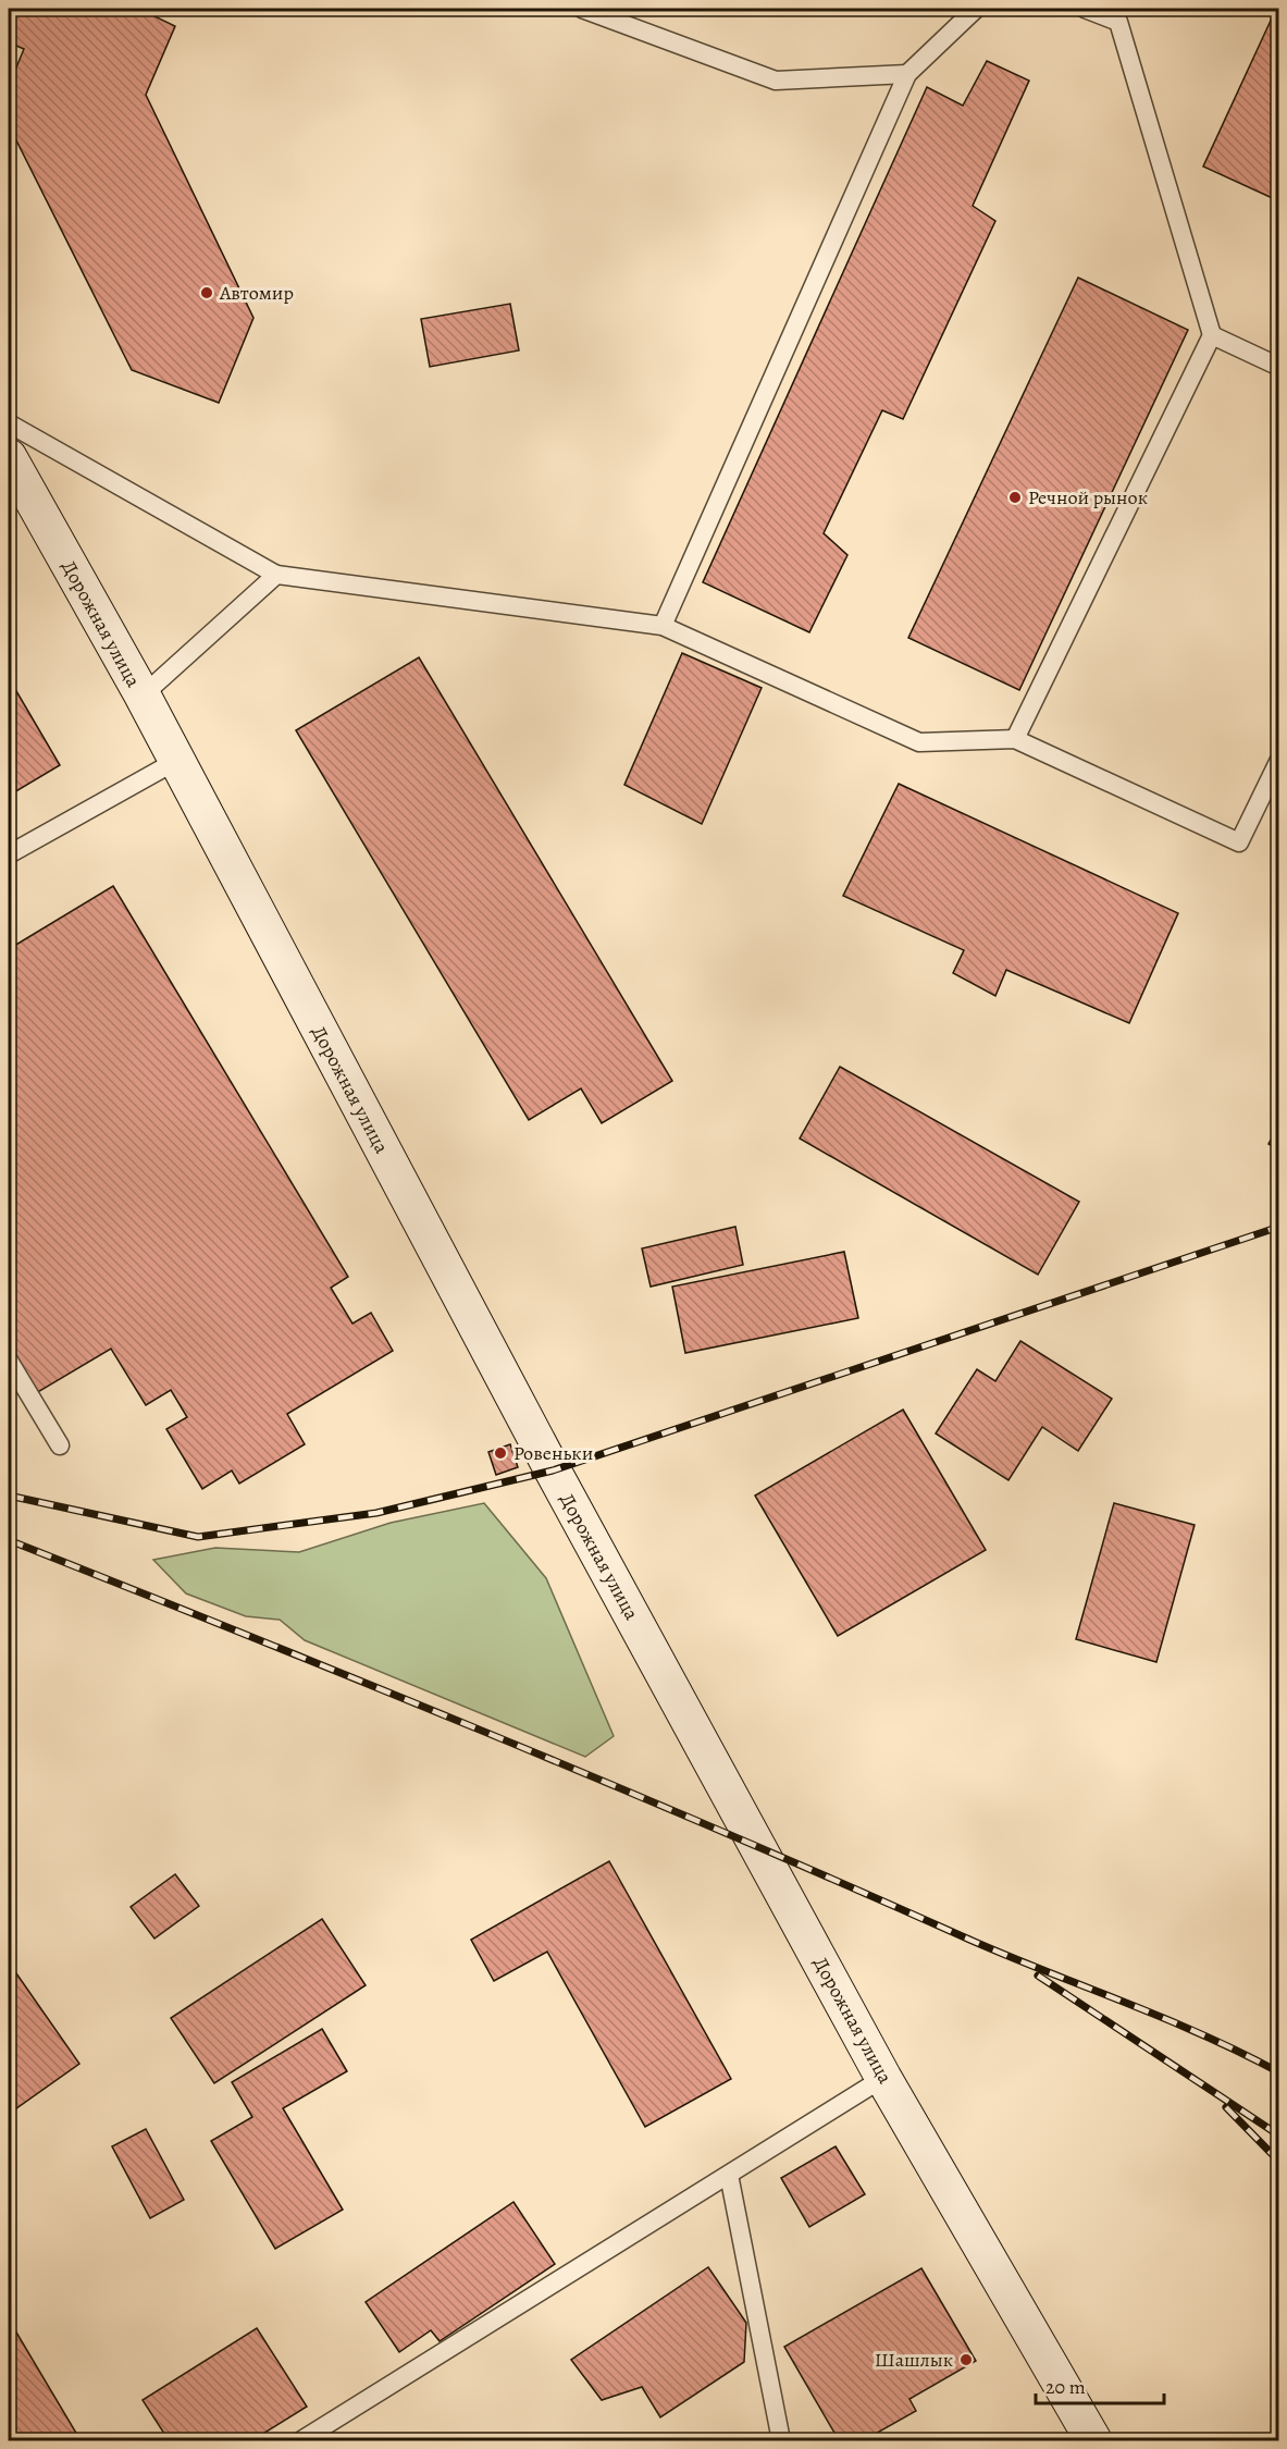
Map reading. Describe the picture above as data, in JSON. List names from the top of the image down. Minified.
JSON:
{"streets":{"street":["Дорожная улица"]},"places":["Автомир","Речной рынок","Ровеньки","Шашлык"],"scale_bar":"20 m"}
